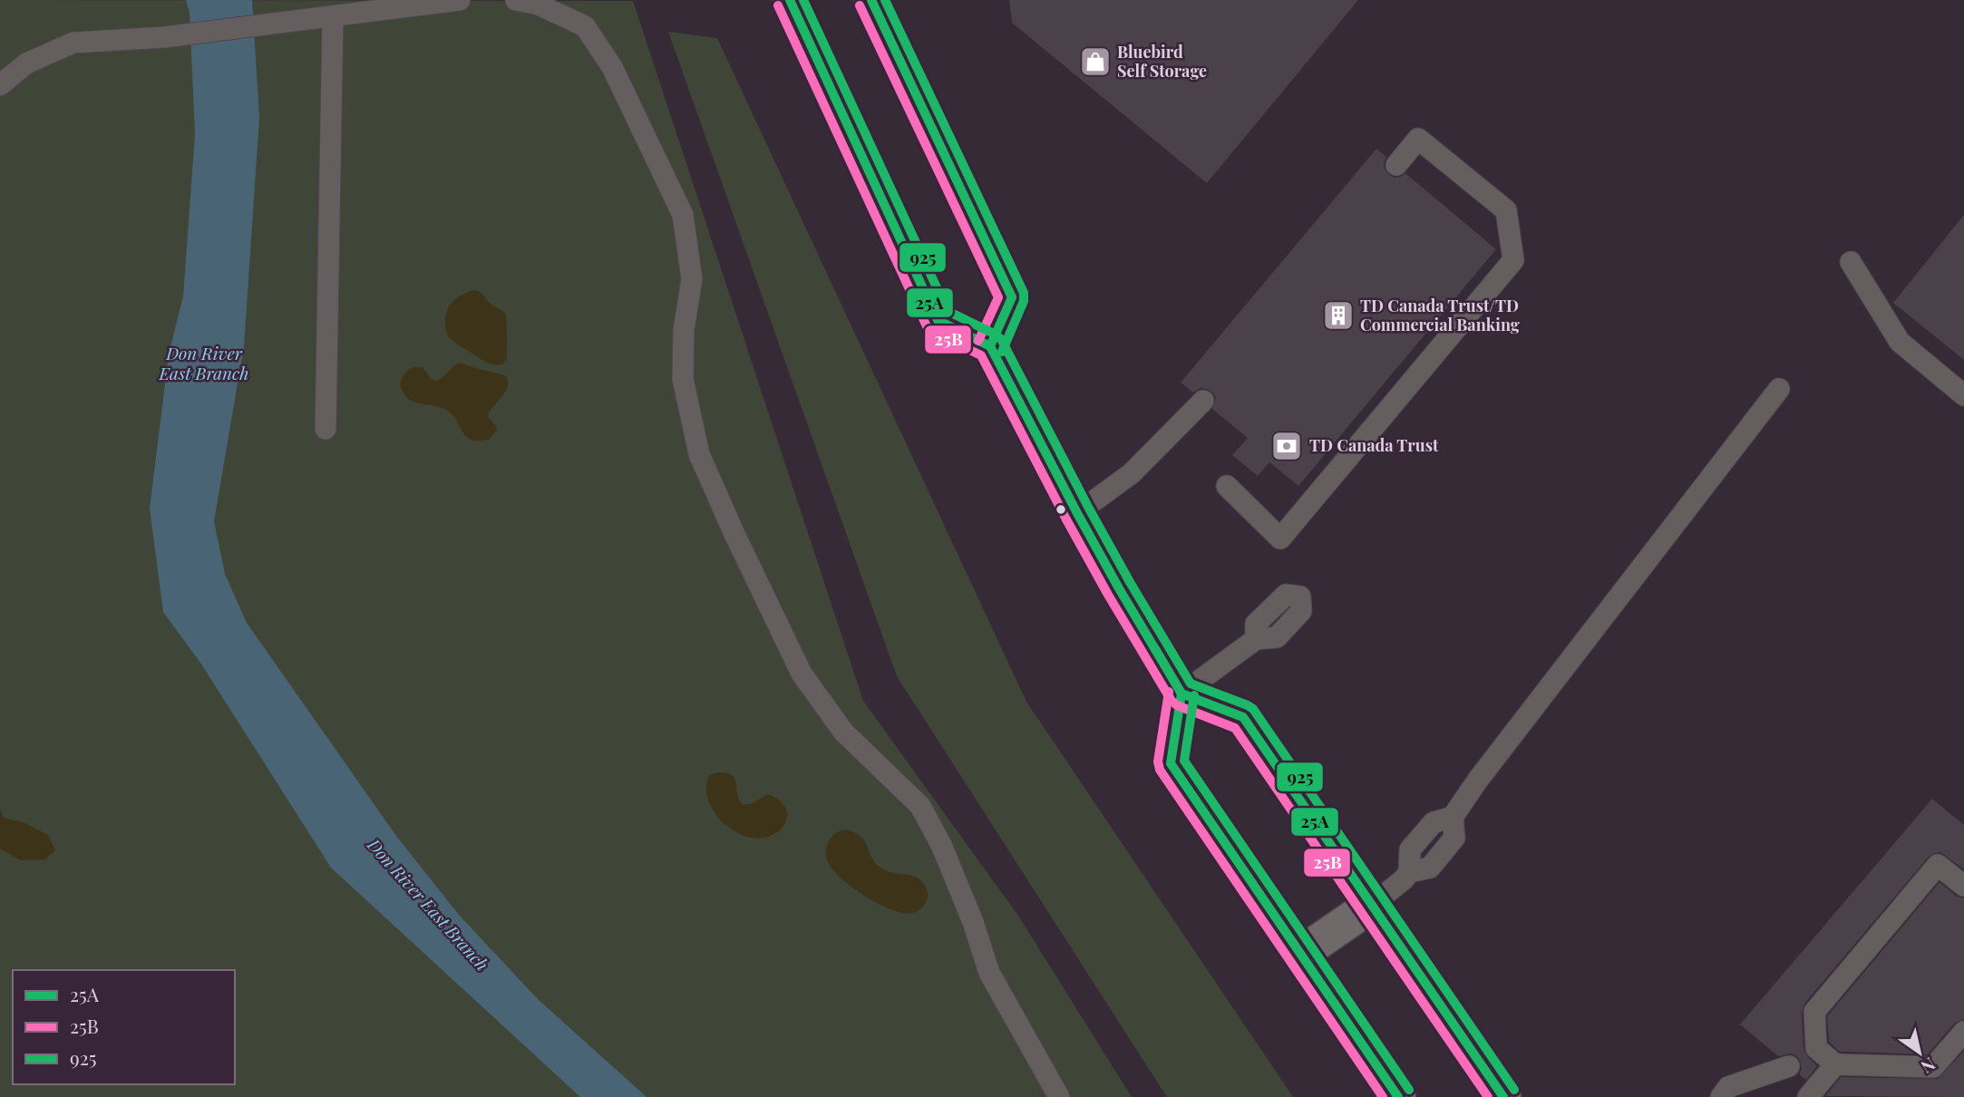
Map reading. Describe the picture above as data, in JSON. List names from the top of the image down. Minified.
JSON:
{"water":["Don River East Branch"],"places":{"shop":["Bluebird Self Storage"],"building":["TD Canada Trust/TD Commercial Banking"],"bank":["TD Canada Trust"]},"lines":["transit line 25A","transit line 925","transit line 25B"],"legend":["25A","25B","925"],"north":"bottom right"}
